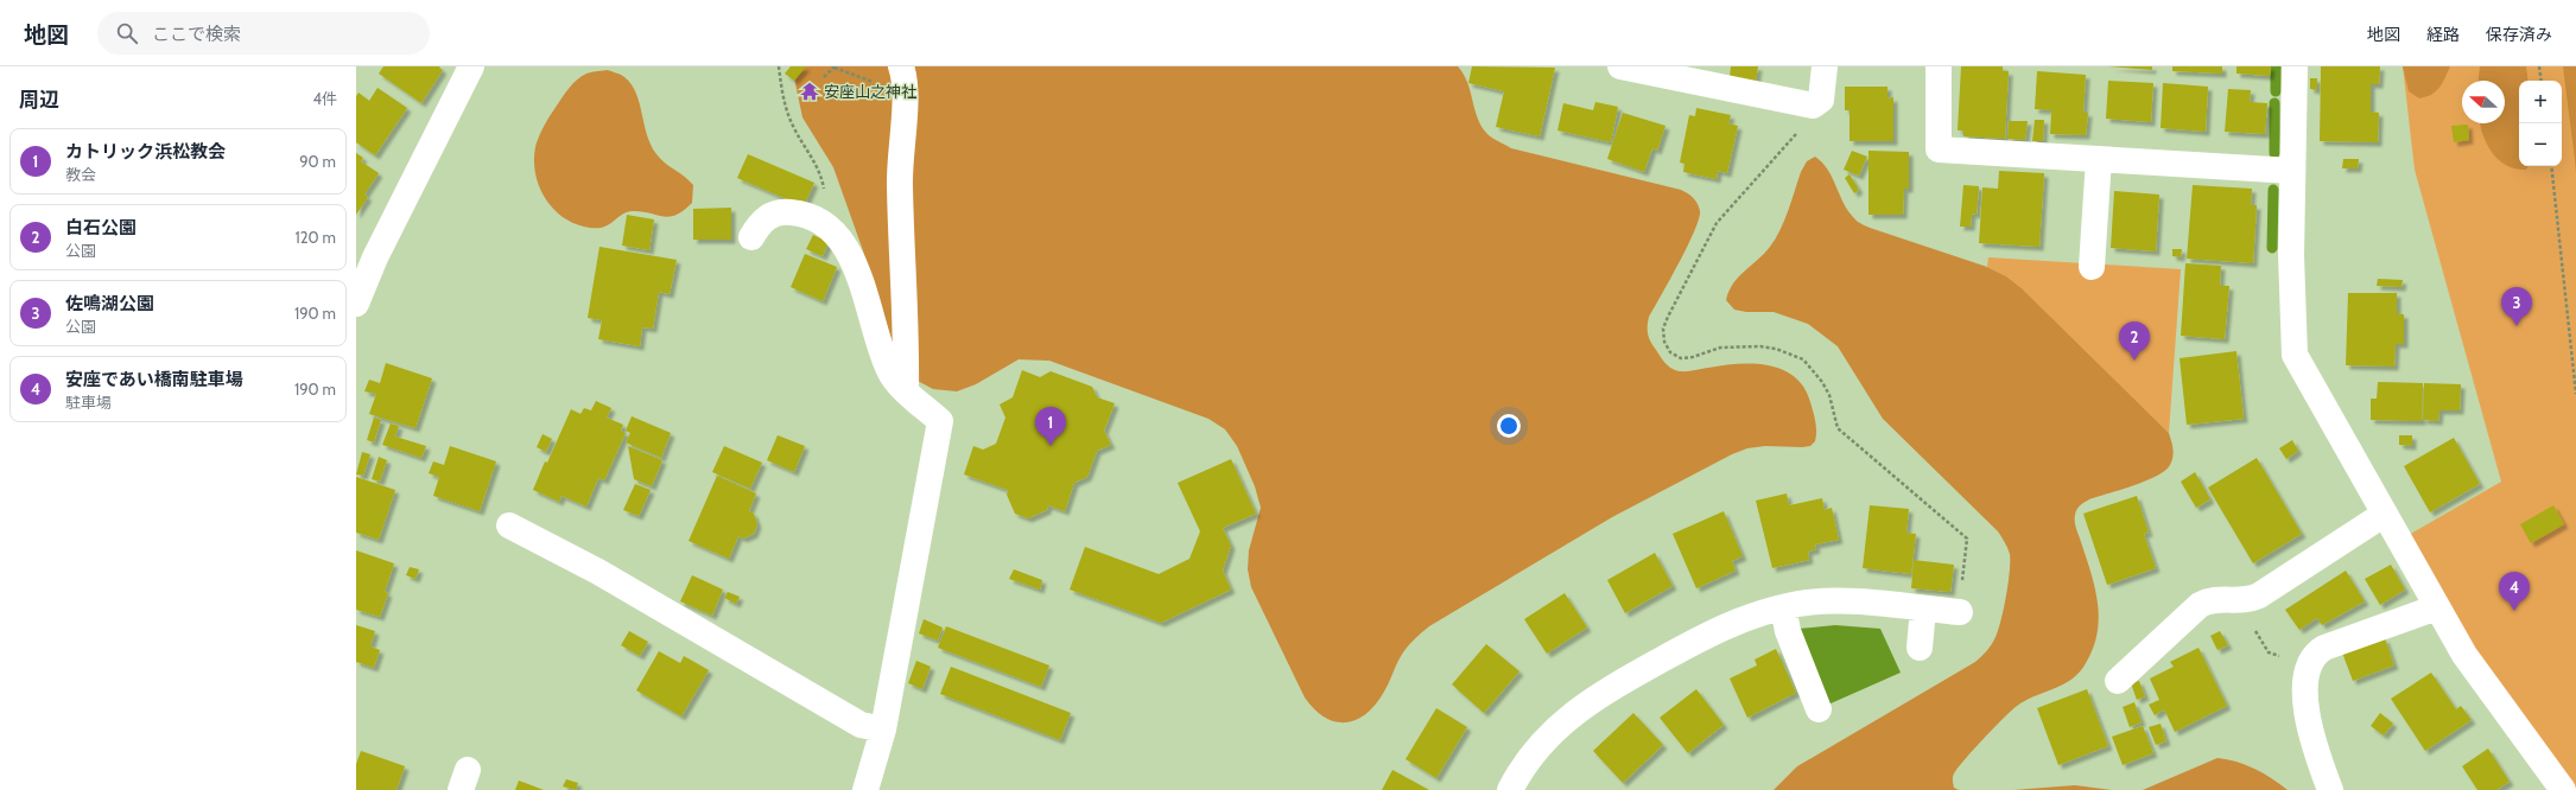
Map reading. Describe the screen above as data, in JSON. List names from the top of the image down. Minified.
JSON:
{"places":{"temple":["安座山之神社"]},"north":"left","page":{"header":"地図","search":"ここで検索","nav":["地図","経路","保存済み"],"heading":["周辺","4件"],"map_buttons":["+","−"],"list":[{"mark":"1","name":"カトリック浜松教会","note":"教会","value":"90 m"},{"mark":"2","name":"白石公園","note":"公園","value":"120 m"},{"mark":"3","name":"佐鳴湖公園","note":"公園","value":"190 m"},{"mark":"4","name":"安座であい橋南駐車場","note":"駐車場","value":"190 m"}],"pins":["3","2","1","4"]}}
